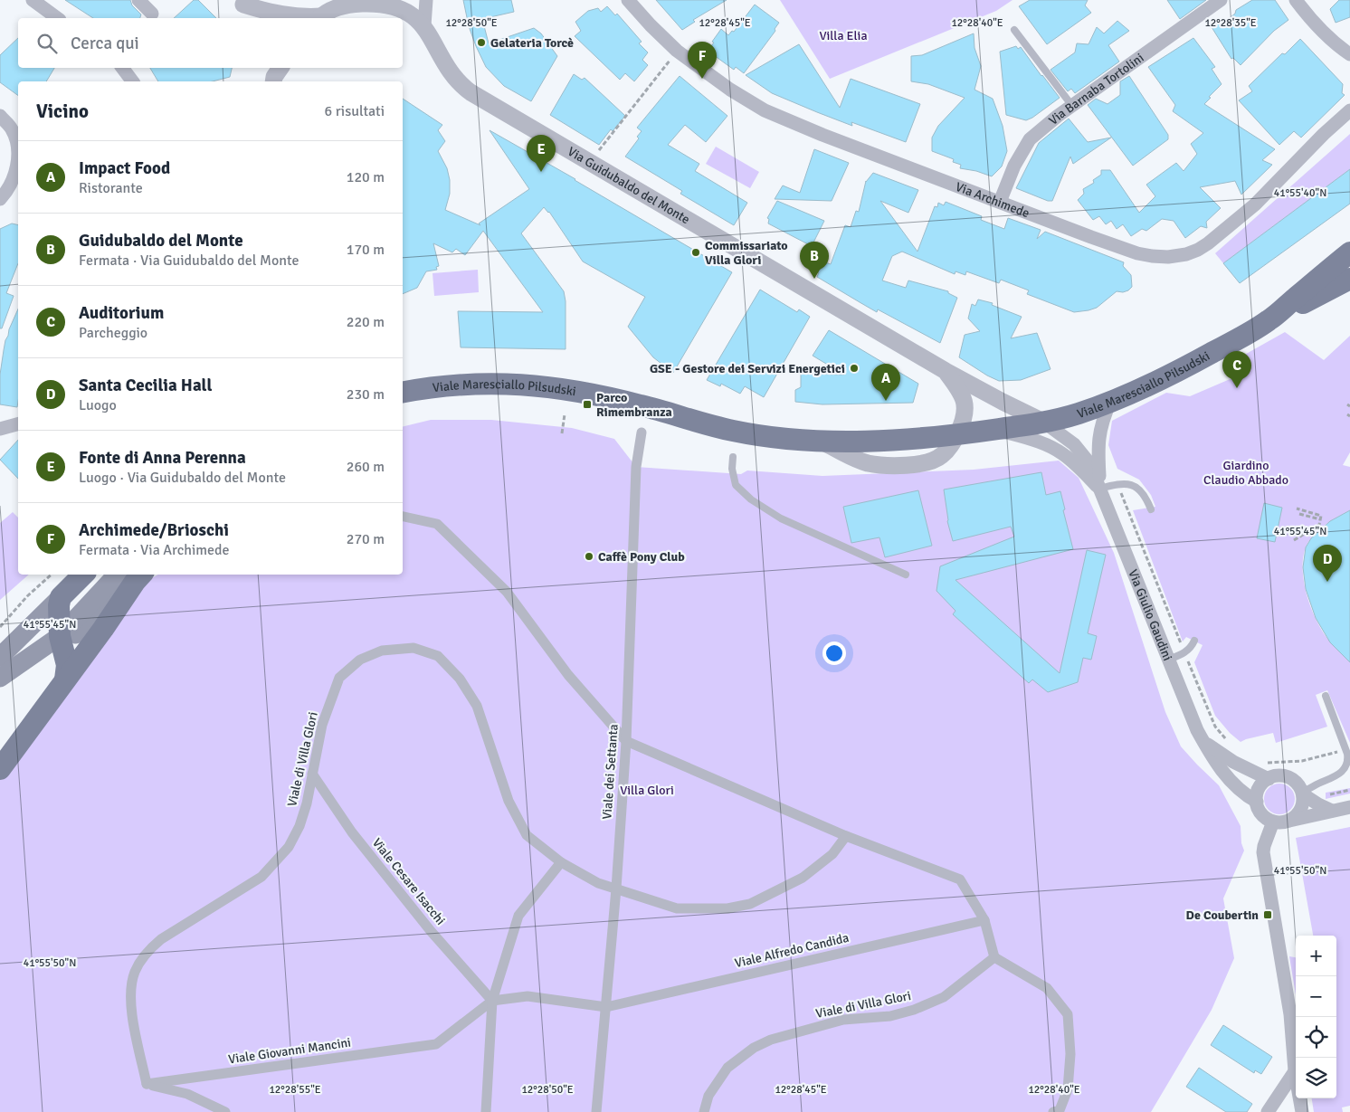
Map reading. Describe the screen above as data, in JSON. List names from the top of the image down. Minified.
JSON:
{"streets":{"main road":["Viale Maresciallo Pilsudski"],"street":["Via Barnaba Tortolini","Via Guidubaldo del Monte","Via Archimede","Via Giulio Gaudini","Viale di Villa Glori","Viale dei Settanta","Viale Cesare Isacchi","Viale Alfredo Candida","Viale Giovanni Mancini"]},"crossings":[["Via Barnaba Tortolini","Via Archimede"],["Via Guidubaldo del Monte","Viale Maresciallo Pilsudski"],["Via Guidubaldo del Monte","Via Giulio Gaudini"],["Viale Maresciallo Pilsudski","Via Giulio Gaudini"],["Viale di Villa Glori","Viale dei Settanta"],["Viale di Villa Glori","Viale Cesare Isacchi"],["Viale di Villa Glori","Viale Giovanni Mancini"],["Viale dei Settanta","Viale Alfredo Candida"],["Viale Cesare Isacchi","Viale Giovanni Mancini"]],"parks":["Villa Elia","Giardino Claudio Abbado","Villa Glori"],"places":{"other":["Gelateria Torcè","Commissariato Villa Glori","GSE - Gestore dei Servizi Energetici","Caffè Pony Club"],"transit":["Parco Rimembranza","De Coubertin"]},"page":{"search":"Cerca qui","pins":["F","E","B","C","A","D"],"heading":["Vicino","6 risultati"],"list":[{"mark":"A","name":"Impact Food","note":"Ristorante","value":"120 m"},{"mark":"B","name":"Guidubaldo del Monte","note":"Fermata · Via Guidubaldo del Monte","value":"170 m"},{"mark":"C","name":"Auditorium","note":"Parcheggio","value":"220 m"},{"mark":"D","name":"Santa Cecilia Hall","note":"Luogo","value":"230 m"},{"mark":"E","name":"Fonte di Anna Perenna","note":"Luogo · Via Guidubaldo del Monte","value":"260 m"},{"mark":"F","name":"Archimede/Brioschi","note":"Fermata · Via Archimede","value":"270 m"}],"map_buttons":["+","−"]},"coordinates":["12°28'50\"E","12°28'45\"E","12°28'40\"E","12°28'35\"E","41°55'40\"N","41°55'45\"N","41°55'50\"N","12°28'55\"E"]}
